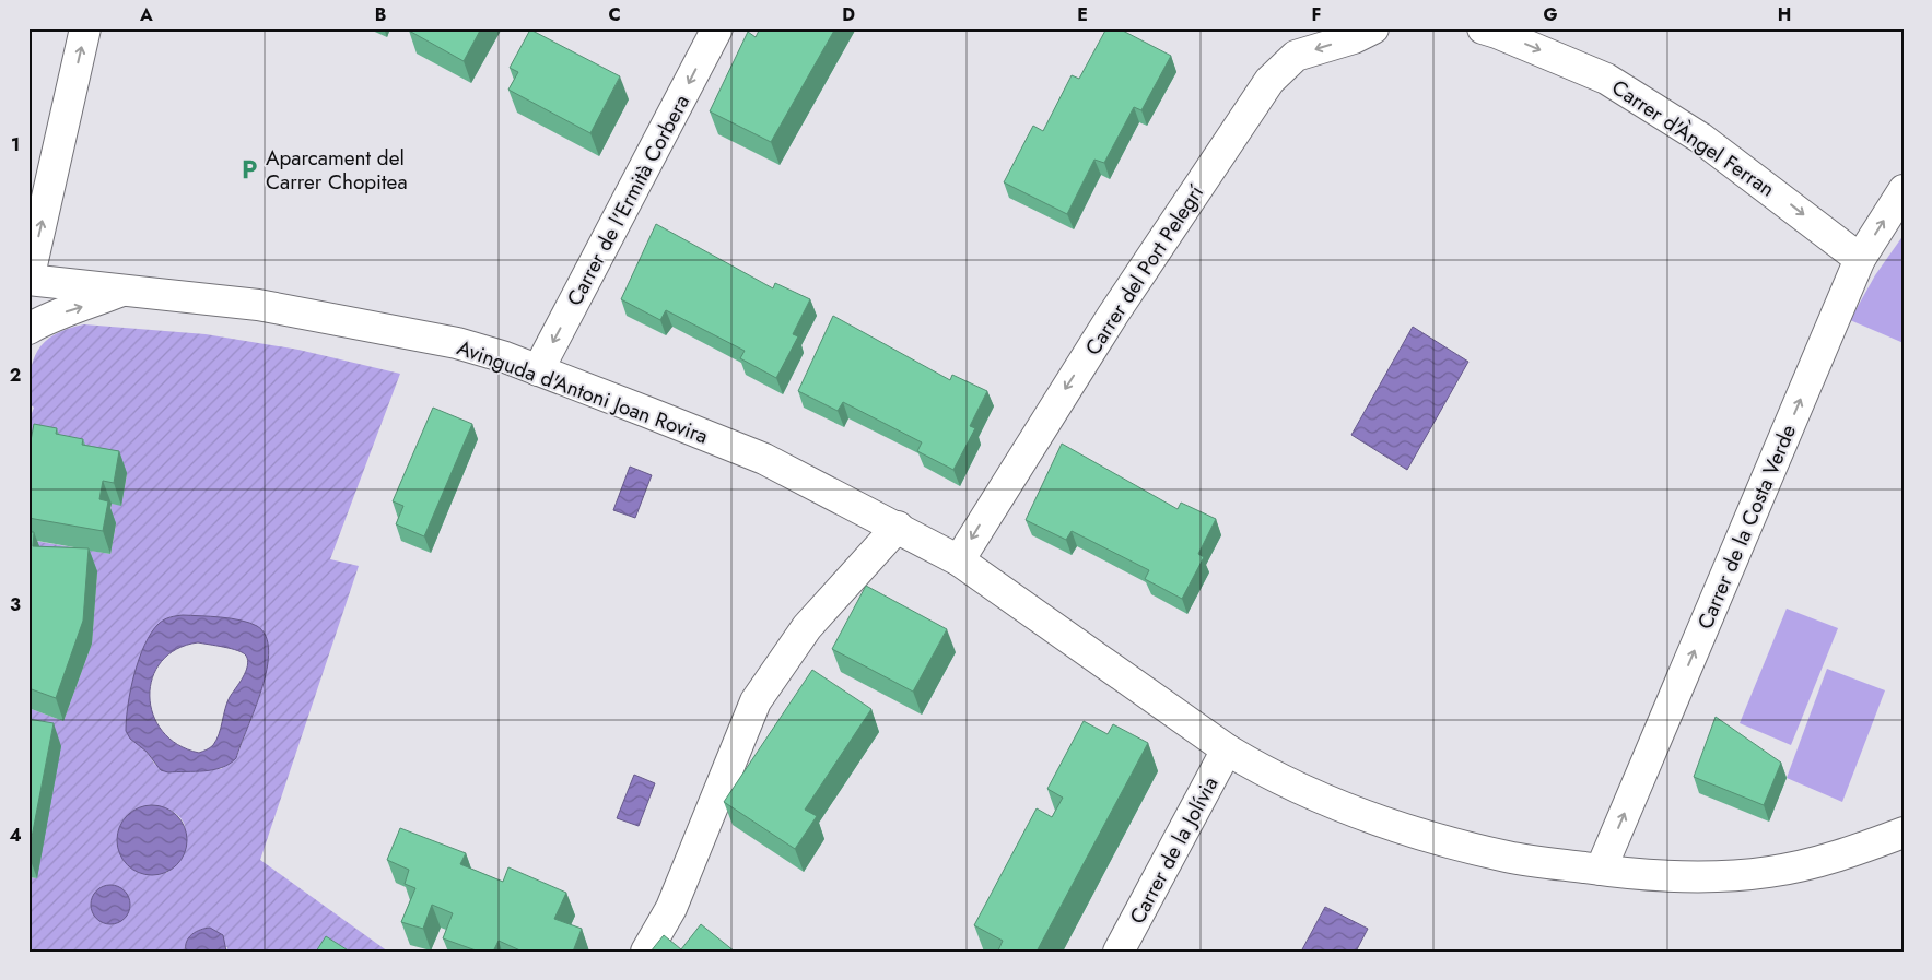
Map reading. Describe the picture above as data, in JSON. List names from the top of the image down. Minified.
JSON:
{"streets":{"street":["Carrer d'Àngel Ferran","Carrer de l'Ermità Corbera","Carrer del Port Pelegrí","Avinguda d'Antoni Joan Rovira","Carrer de la Costa Verde","Carrer de la Jolívia"]},"crossings":[["Carrer d'Àngel Ferran","Carrer de la Costa Verde"],["Carrer de l'Ermità Corbera","Avinguda d'Antoni Joan Rovira"],["Carrer del Port Pelegrí","Avinguda d'Antoni Joan Rovira"],["Avinguda d'Antoni Joan Rovira","Carrer de la Costa Verde"],["Avinguda d'Antoni Joan Rovira","Carrer de la Jolívia"]],"one_way":["Carrer d'Àngel Ferran","Carrer de l'Ermità Corbera","Carrer del Port Pelegrí","Carrer de la Costa Verde"],"places":{"parking":["Aparcament del Carrer Chopitea"]},"grid":{"columns":["A","B","C","D","E","F","G","H"],"rows":["1","2","3","4"]}}
